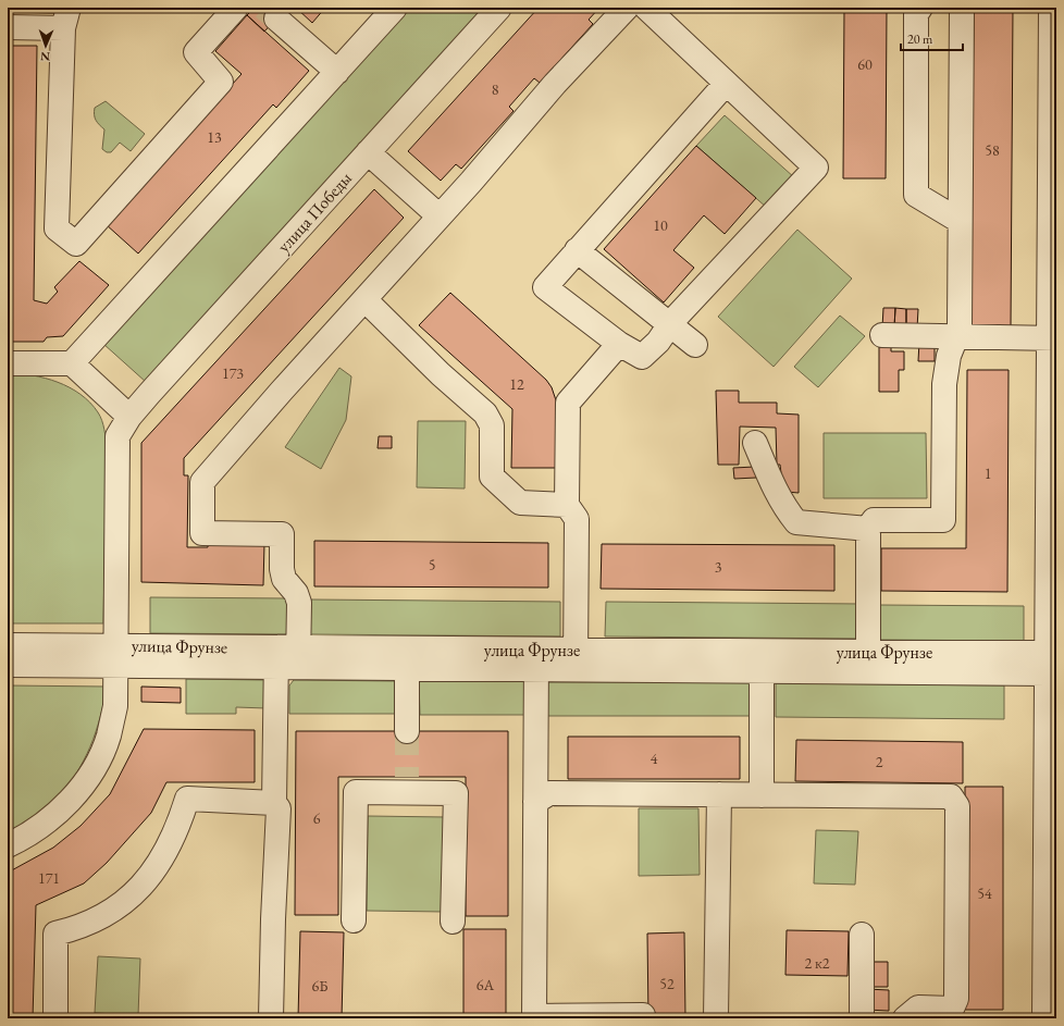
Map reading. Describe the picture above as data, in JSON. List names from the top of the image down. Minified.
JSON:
{"streets":{"street":["улица Победы","улица Фрунзе"]},"crossings":[["улица Победы","улица Фрунзе"]],"house_numbers":["60","8","13","58","10","173","12","1","5","3","4","2","6","171","54","2 к2","52","6А","6Б"],"scale_bar":"20 m","north":"bottom"}
